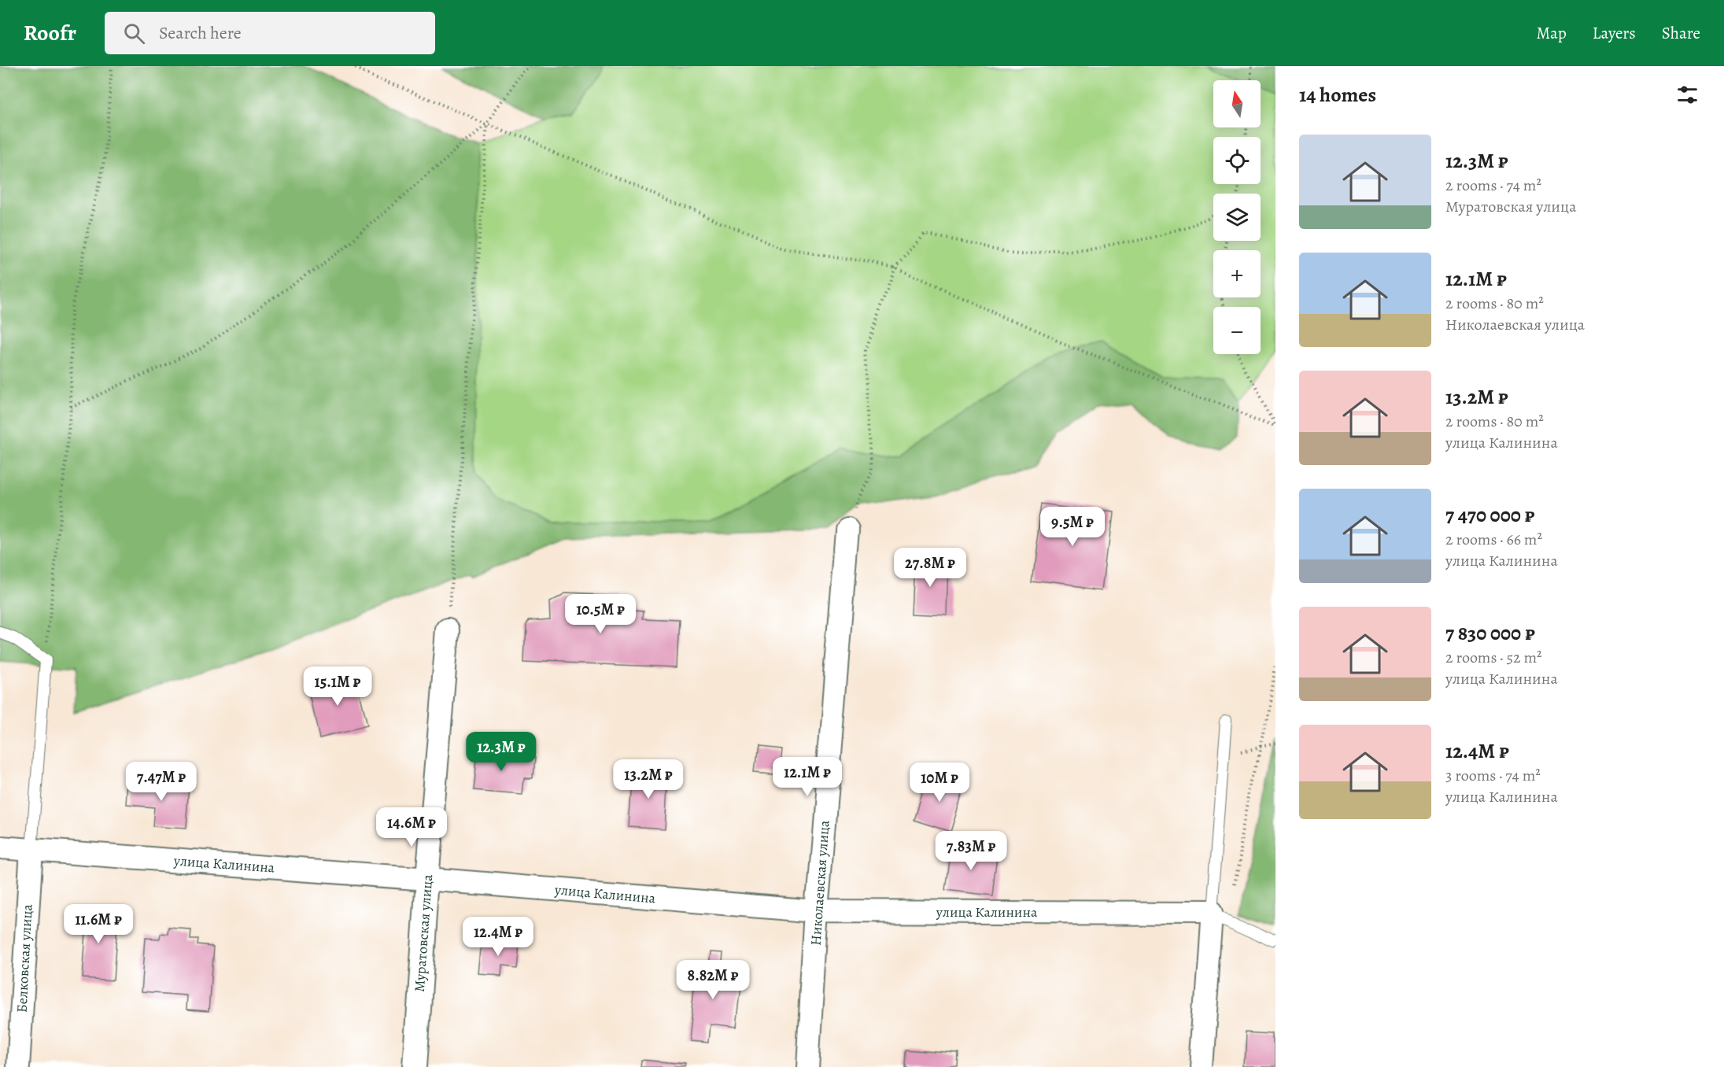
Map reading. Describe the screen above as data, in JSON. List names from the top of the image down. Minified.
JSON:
{"streets":{"street":["улица Калинина","Николаевская улица","Муратовская улица","Белковская улица"]},"crossings":[["улица Калинина","Николаевская улица"],["улица Калинина","Муратовская улица"],["улица Калинина","Белковская улица"]],"north":"top","page":{"header":"Roofr","search":"Search here","nav":["Map","Layers","Share"],"heading":"14 homes","map_buttons":["+","−"],"list":[{"name":"12.3M ₽","note":"2 rooms · 74 m² · Муратовская улица"},{"name":"12.1M ₽","note":"2 rooms · 80 m² · Николаевская улица"},{"name":"13.2M ₽","note":"2 rooms · 80 m² · улица Калинина"},{"name":"7 470 000 ₽","note":"2 rooms · 66 m² · улица Калинина"},{"name":"7 830 000 ₽","note":"2 rooms · 52 m² · улица Калинина"},{"name":"12.4M ₽","note":"3 rooms · 74 m² · улица Калинина"}],"price":["9.5M ₽","27.8M ₽","10.5M ₽","15.1M ₽","12.3M ₽","12.1M ₽","13.2M ₽","7.47M ₽","10M ₽","14.6M ₽","7.83M ₽","11.6M ₽","12.4M ₽","8.82M ₽"]}}
